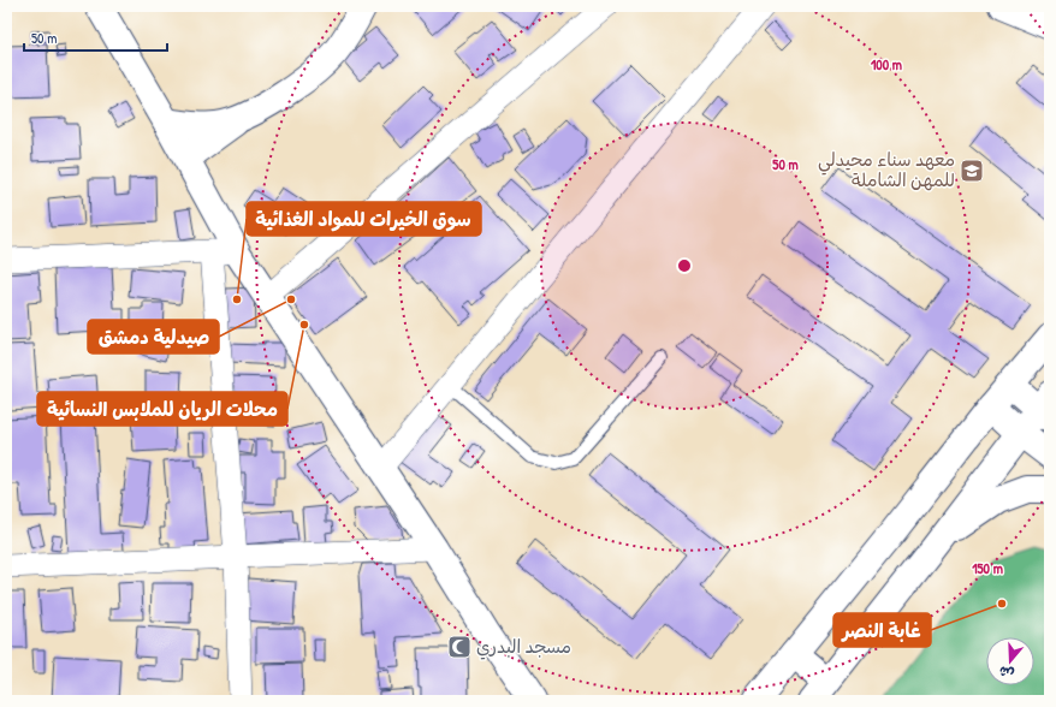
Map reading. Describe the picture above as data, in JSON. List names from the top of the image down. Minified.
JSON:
{"places":{"school or university":["معهد سناء محيدلي للمهن الشاملة"],"other":["سوق الخيرات للمواد الغذائية","صيدلية دمشق","محلات الريان للملابس النسائية","غابة النصر"],"mosque":["مسجد البدري"]},"scale_bar":"50 m","north":"bottom","rings":["100 m","50 m","150 m"]}
